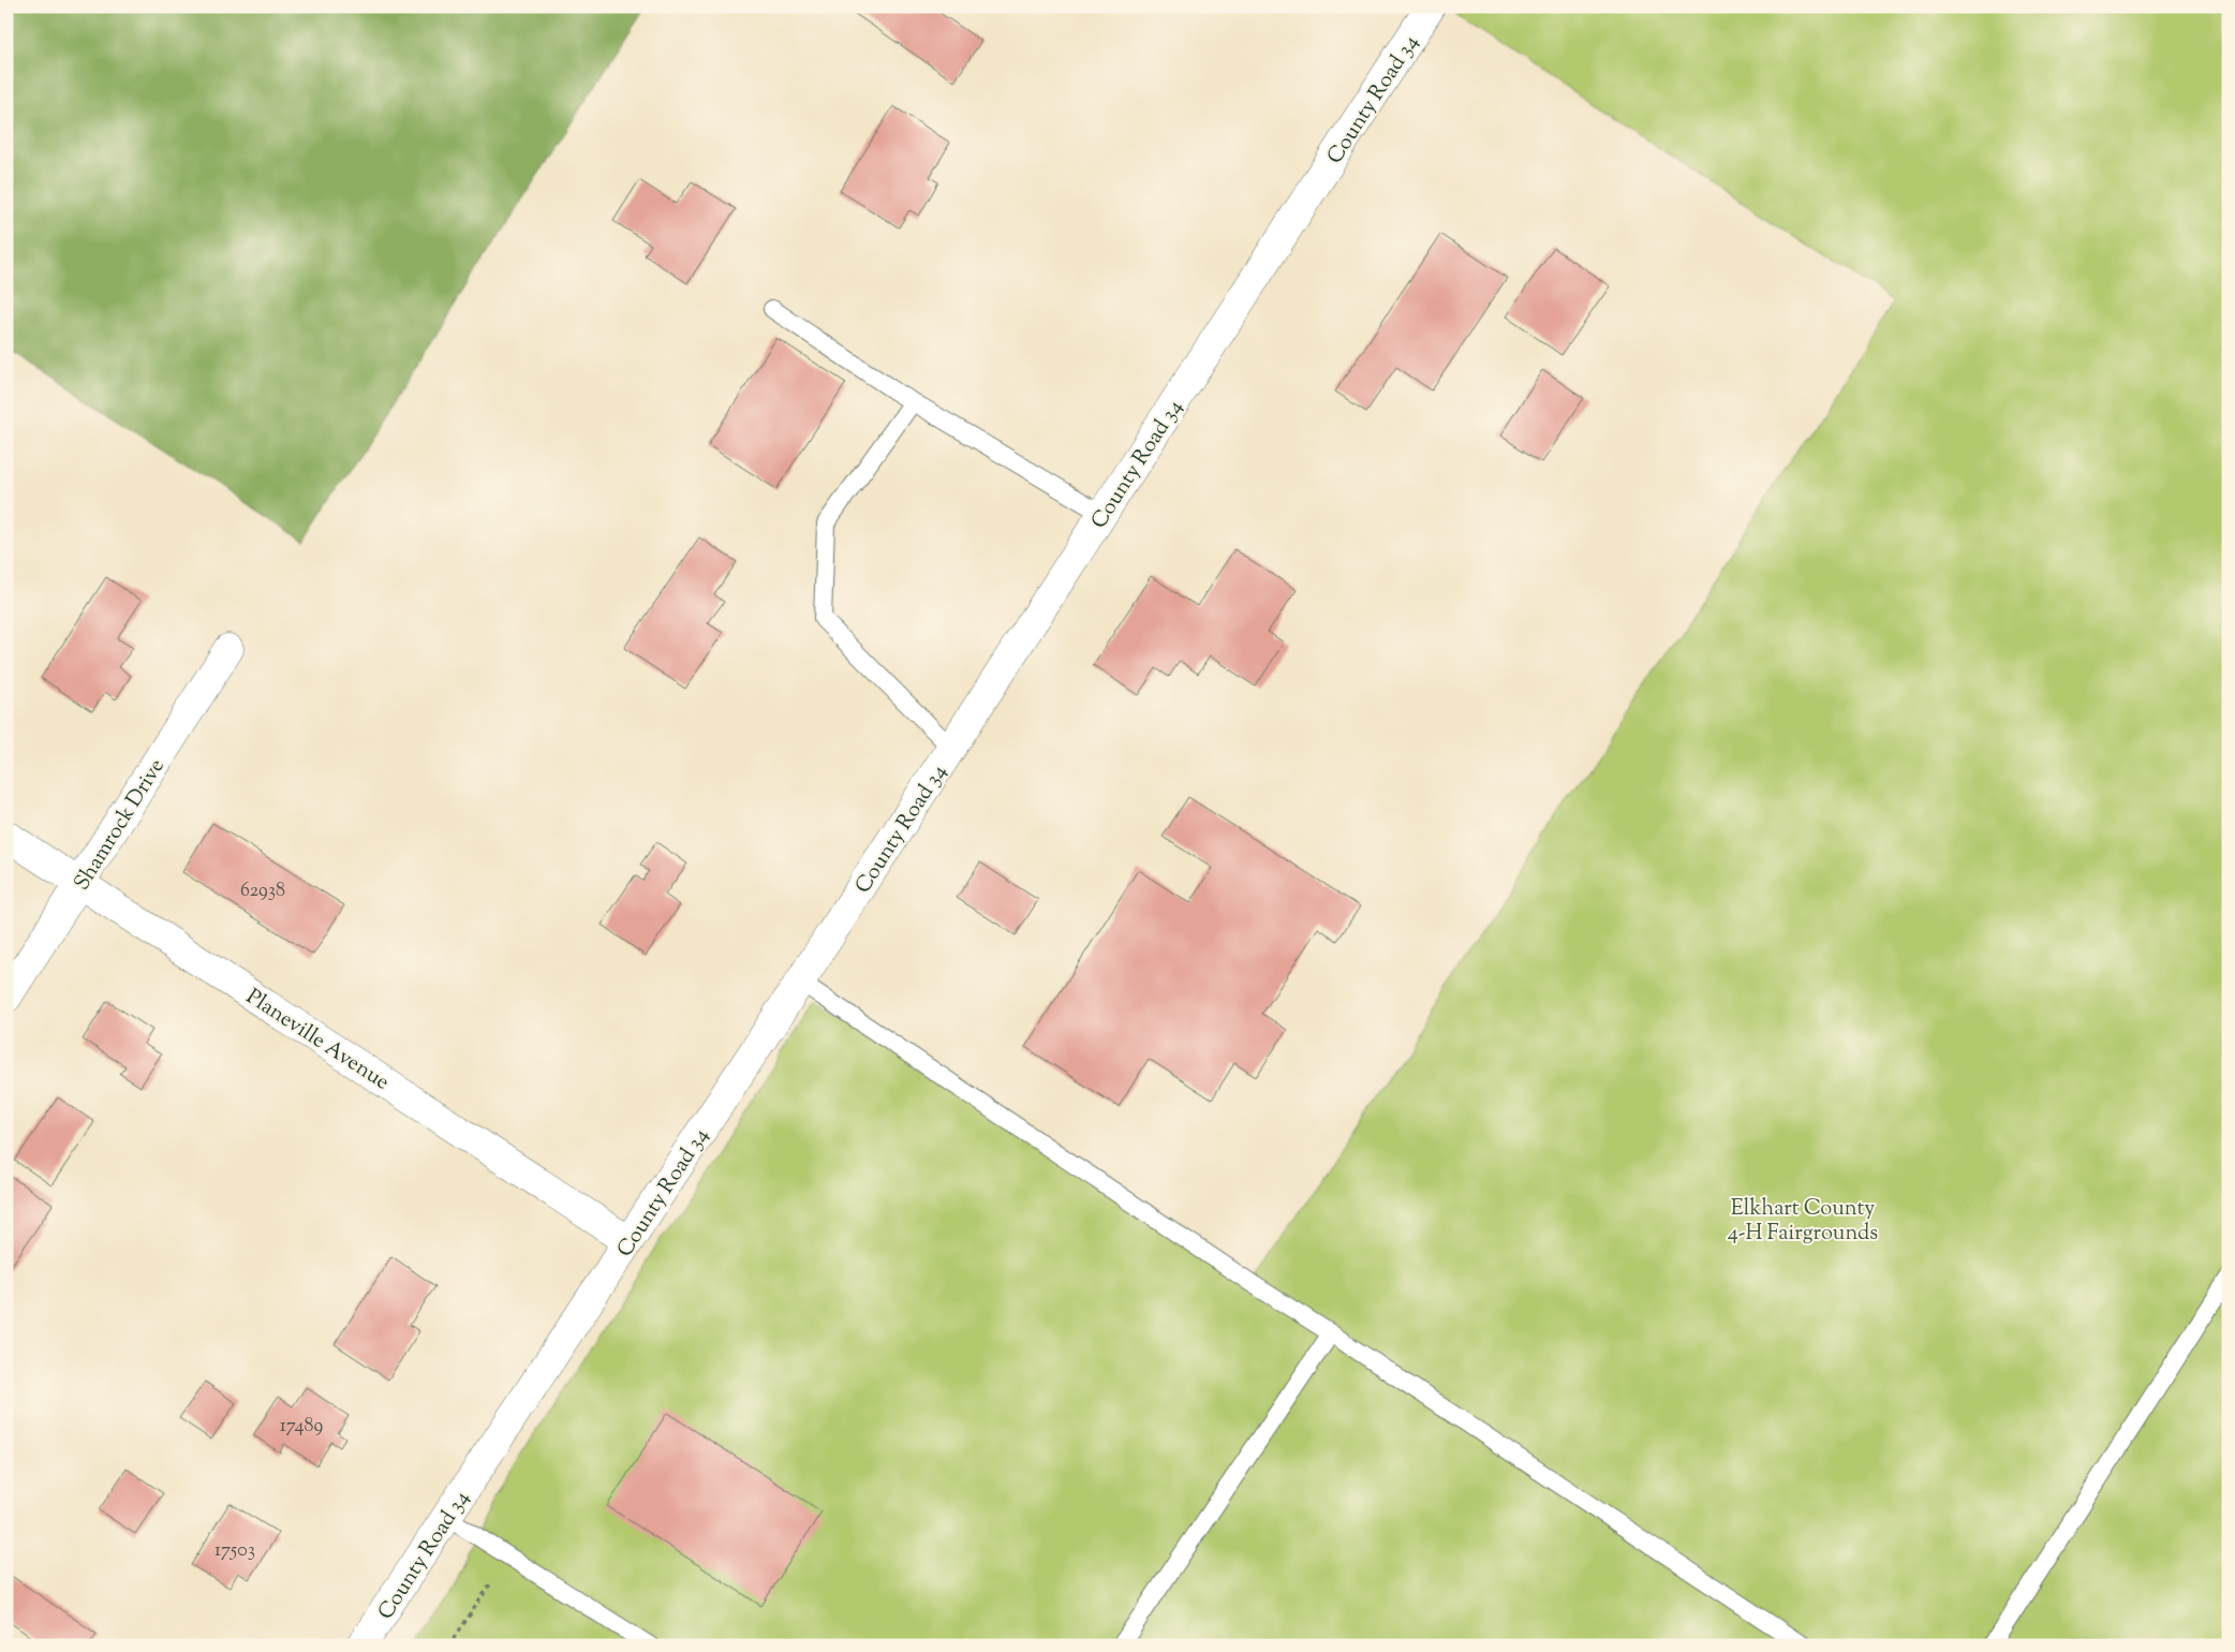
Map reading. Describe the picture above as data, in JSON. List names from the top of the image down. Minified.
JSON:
{"streets":{"street":["County Road 34","Shamrock Drive","Planeville Avenue"]},"crossings":[["County Road 34","Planeville Avenue"],["Shamrock Drive","Planeville Avenue"]],"parks":["Elkhart County 4-H Fairgrounds"],"house_numbers":["62938","17489","17503"]}
